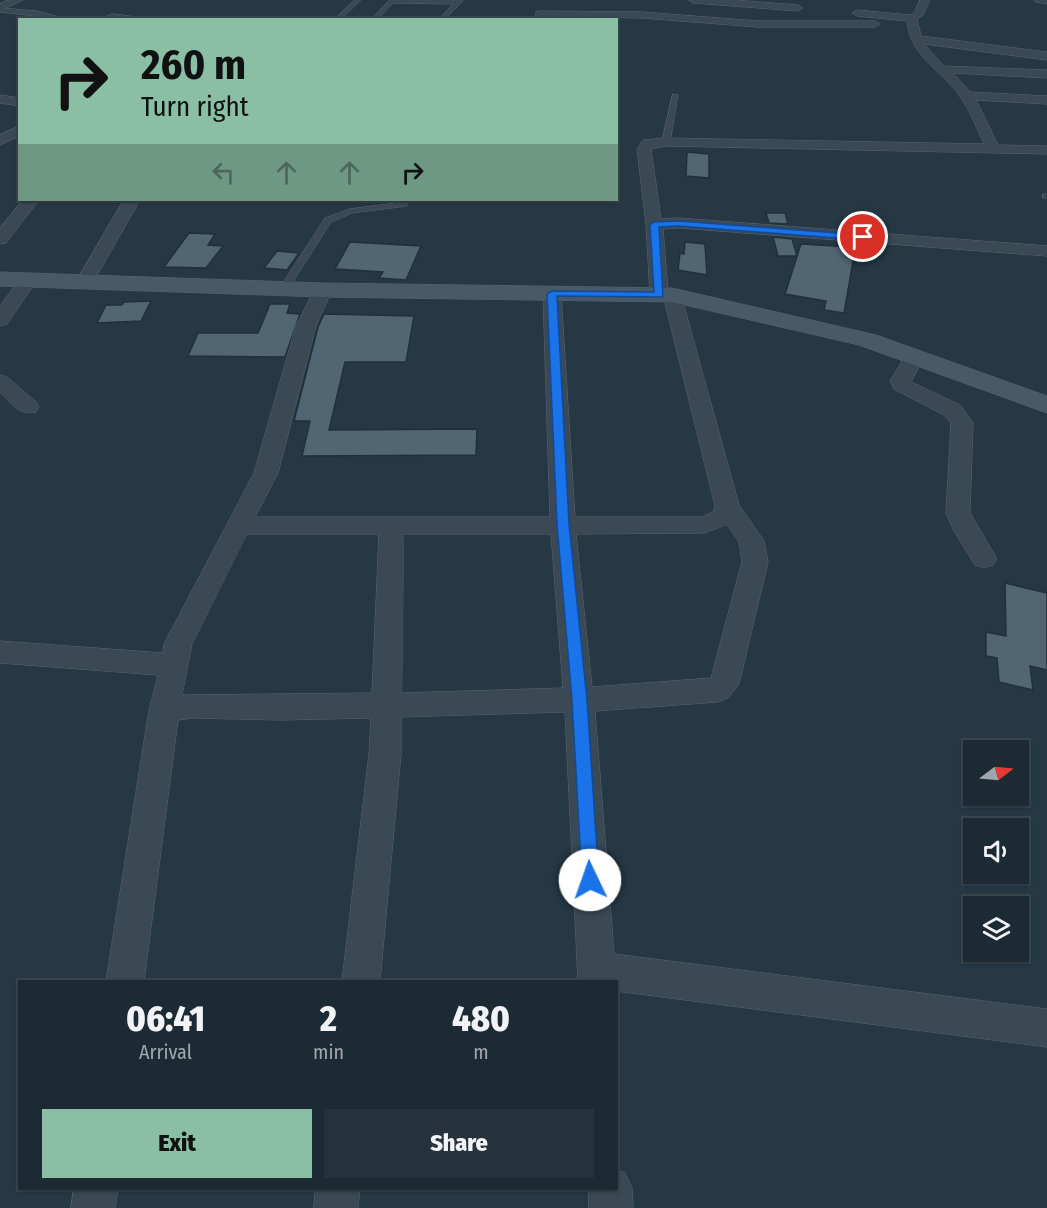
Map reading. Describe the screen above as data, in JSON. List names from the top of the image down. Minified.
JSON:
{"north":"right","page":{"turn":["260 m","Turn right"],"eta":["06:41","Arrival","2","min","480","m"],"buttons":["Exit","Share"]}}
